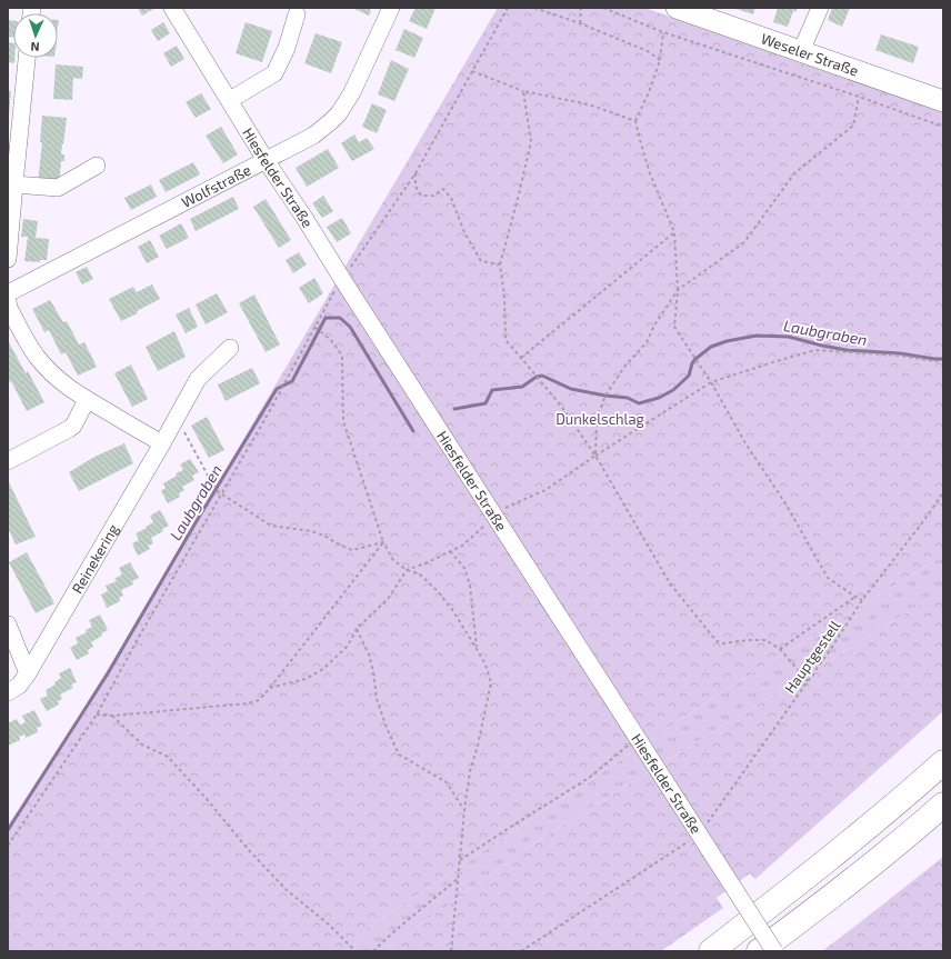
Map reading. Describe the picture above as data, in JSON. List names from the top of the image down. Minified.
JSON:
{"streets":{"main road":["Weseler Straße"],"street":["Hiesfelder Straße","Wolfstraße","Reinekering"],"path":["Hauptgestell"]},"crossings":[["Hiesfelder Straße","Wolfstraße"],["Hiesfelder Straße","Hauptgestell"]],"water":["Laubgraben"],"parks":["Dunkelschlag"],"north":"bottom"}
